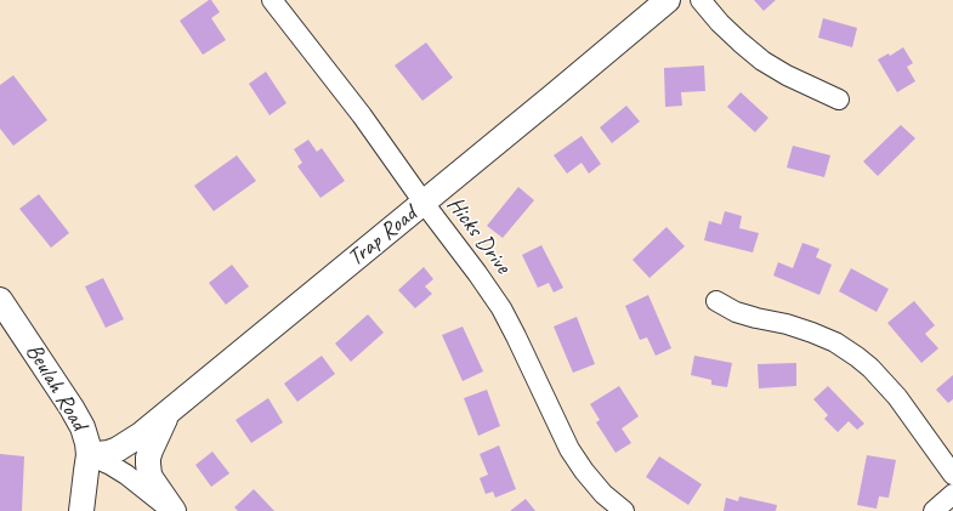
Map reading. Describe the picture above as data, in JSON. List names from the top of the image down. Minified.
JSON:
{"streets":{"main road":["Trap Road","Beulah Road"],"street":["Hicks Drive"]},"crossings":[["Hicks Drive","Trap Road"],["Trap Road","Beulah Road"]]}
